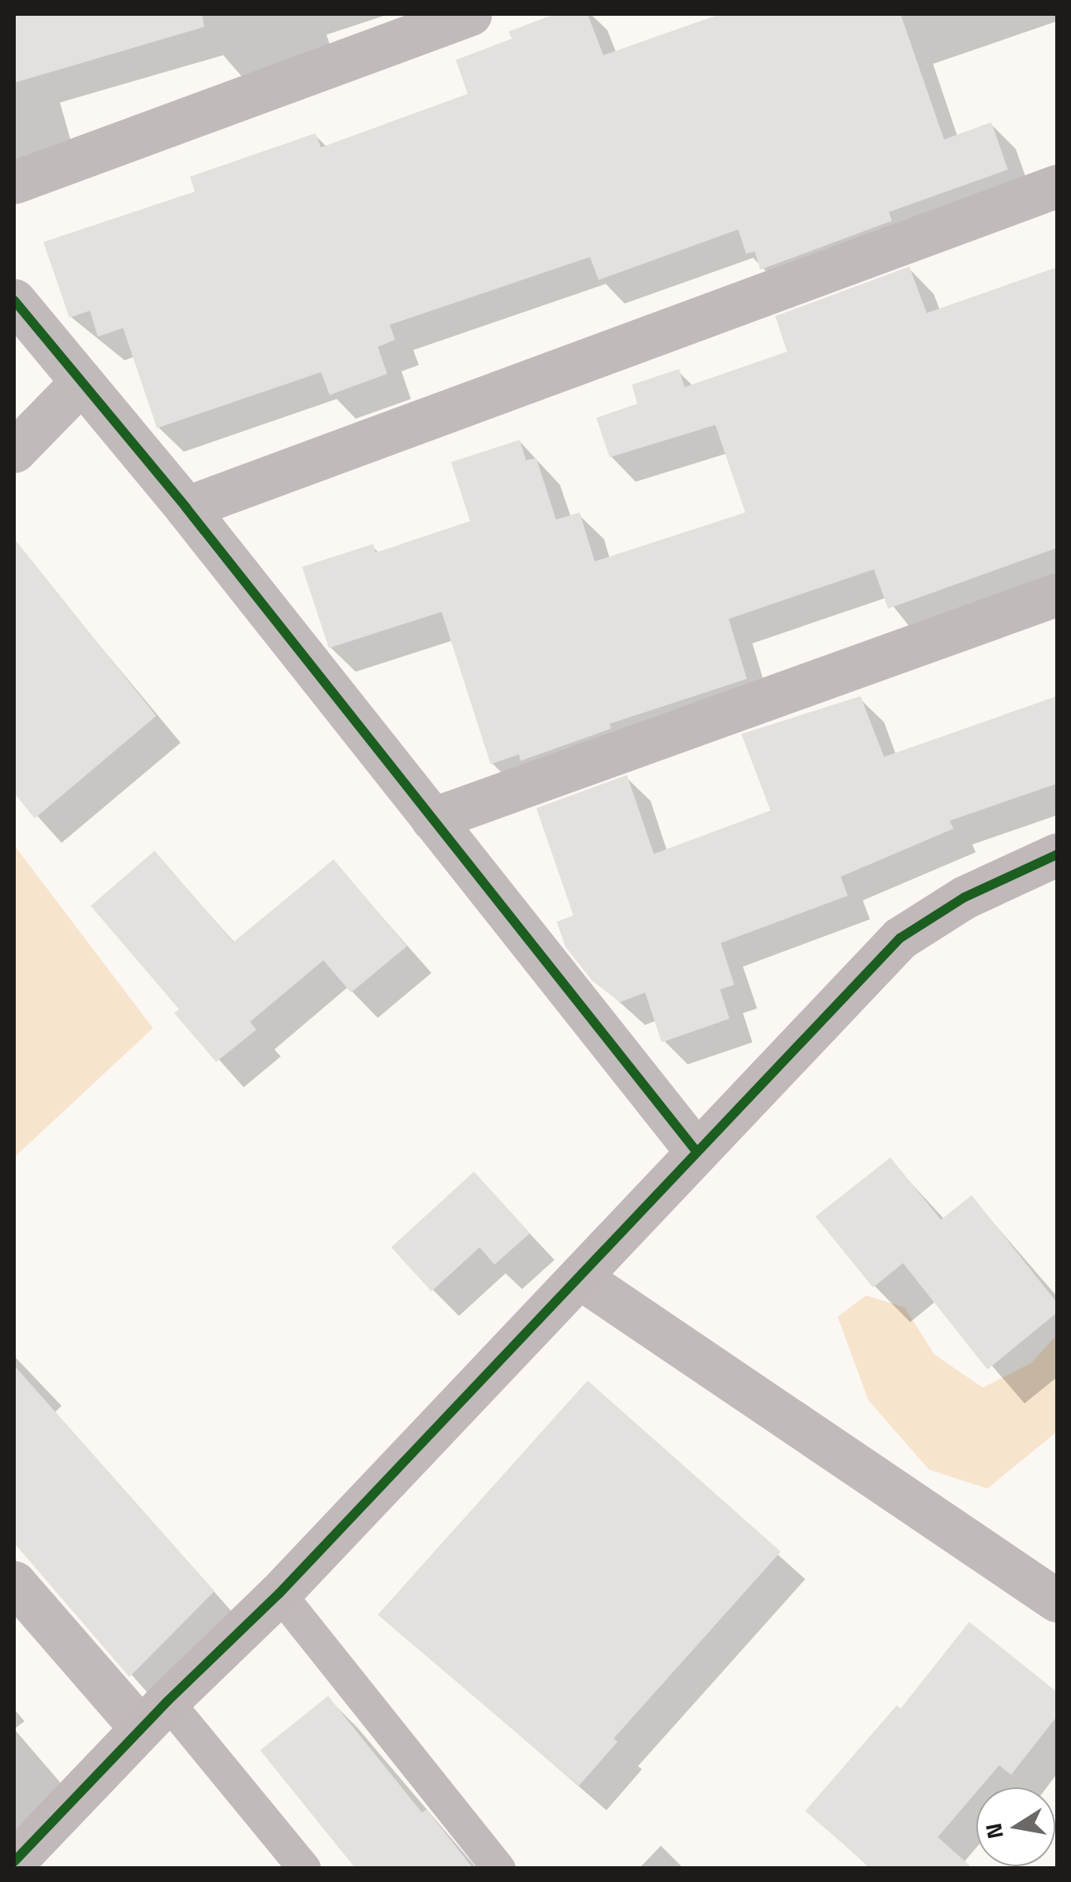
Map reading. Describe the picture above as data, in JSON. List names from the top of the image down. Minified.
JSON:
{"north":"left"}
